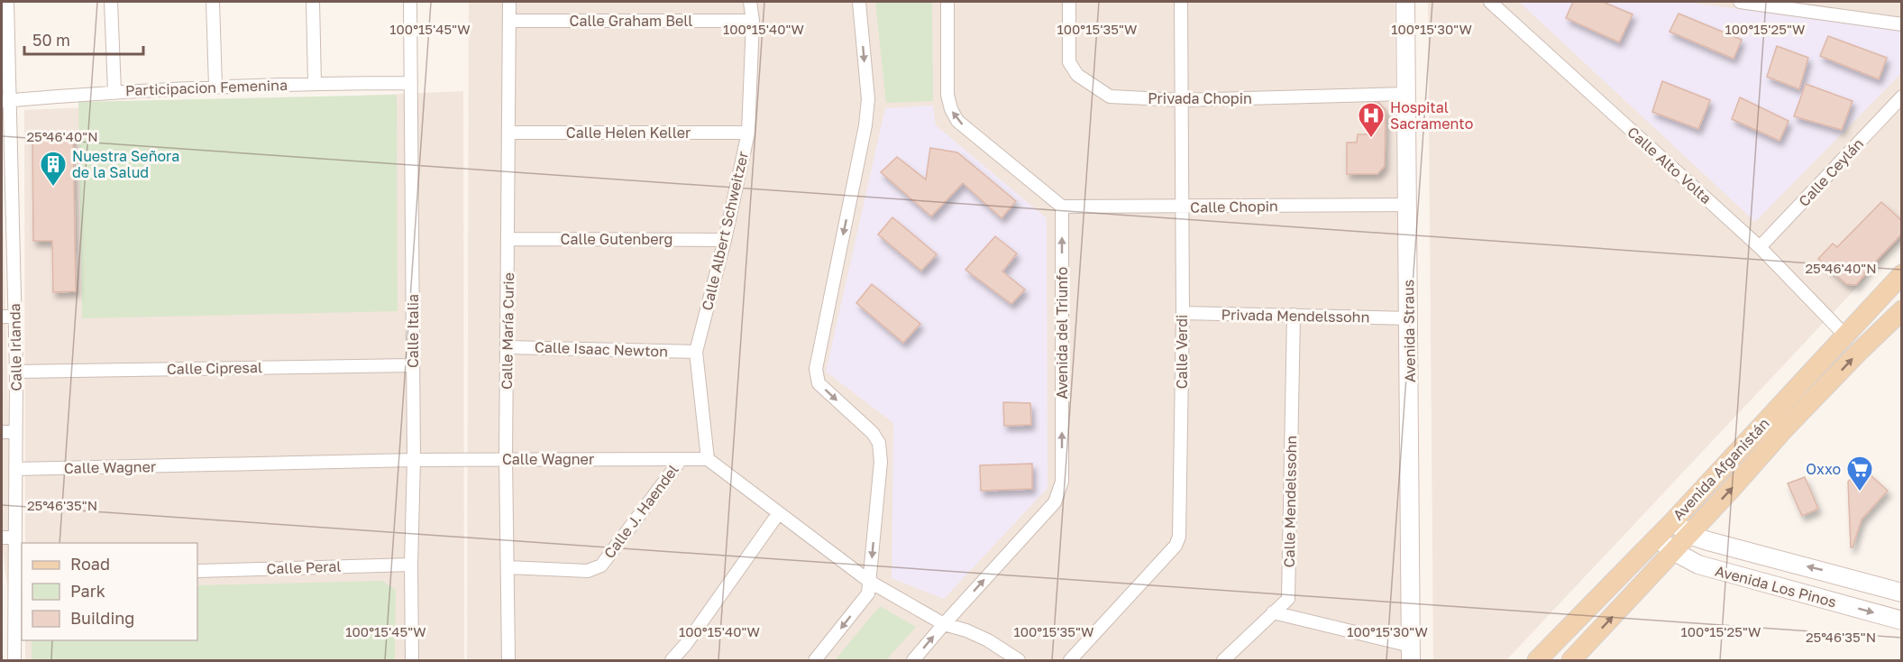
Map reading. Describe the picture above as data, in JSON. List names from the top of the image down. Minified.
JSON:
{"streets":{"main road":["Avenida Afganistán"],"street":["Calle Graham Bell","Participacion Femenina","Privada Chopin","Calle Helen Keller","Calle Alto Volta","Calle Ceylán","Calle Chopin","Calle Albert Schweitzer","Calle Gutenberg","Privada Mendelssohn","Calle Italia","Calle María Curie","Avenida Straus","Avenida del Triunfo","Calle Irlanda","Calle Isaac Newton","Calle Verdi","Calle Cipresal","Calle Wagner","Calle Mendelssohn","Calle J. Haendel","Calle Peral","Avenida Los Pinos"]},"crossings":[["Calle Graham Bell","Calle Albert Schweitzer"],["Calle Graham Bell","Calle María Curie"],["Participacion Femenina","Calle Italia"],["Participacion Femenina","Calle Irlanda"],["Privada Chopin","Avenida Straus"],["Privada Chopin","Calle Verdi"],["Calle Helen Keller","Calle Albert Schweitzer"],["Calle Helen Keller","Calle María Curie"],["Calle Alto Volta","Calle Ceylán"],["Calle Alto Volta","Avenida Afganistán"],["Calle Chopin","Avenida Straus"],["Calle Chopin","Avenida del Triunfo"],["Calle Chopin","Calle Verdi"],["Calle Albert Schweitzer","Calle Gutenberg"],["Calle Albert Schweitzer","Calle Isaac Newton"],["Calle Albert Schweitzer","Calle Wagner"],["Calle Gutenberg","Calle María Curie"],["Privada Mendelssohn","Avenida Straus"],["Privada Mendelssohn","Calle Verdi"],["Privada Mendelssohn","Calle Mendelssohn"],["Calle Italia","Calle Cipresal"],["Calle Italia","Calle Wagner"],["Calle Italia","Calle Peral"],["Calle María Curie","Calle Isaac Newton"],["Calle María Curie","Calle Wagner"],["Calle María Curie","Calle J. Haendel"],["Calle Irlanda","Calle Cipresal"],["Calle Irlanda","Calle Wagner"],["Calle Wagner","Calle J. Haendel"],["Avenida Afganistán","Avenida Los Pinos"]],"one_way":["Avenida del Triunfo"],"places":{"hospital":["Hospital Sacramento"],"building":["Nuestra Señora de la Salud"],"supermarket":["Oxxo"]},"legend":["Road","Park","Building"],"scale_bar":"50 m","coordinates":["100°15'45\"W","100°15'40\"W","100°15'35\"W","100°15'30\"W","100°15'25\"W","25°46'40\"N","25°46'35\"N"]}
